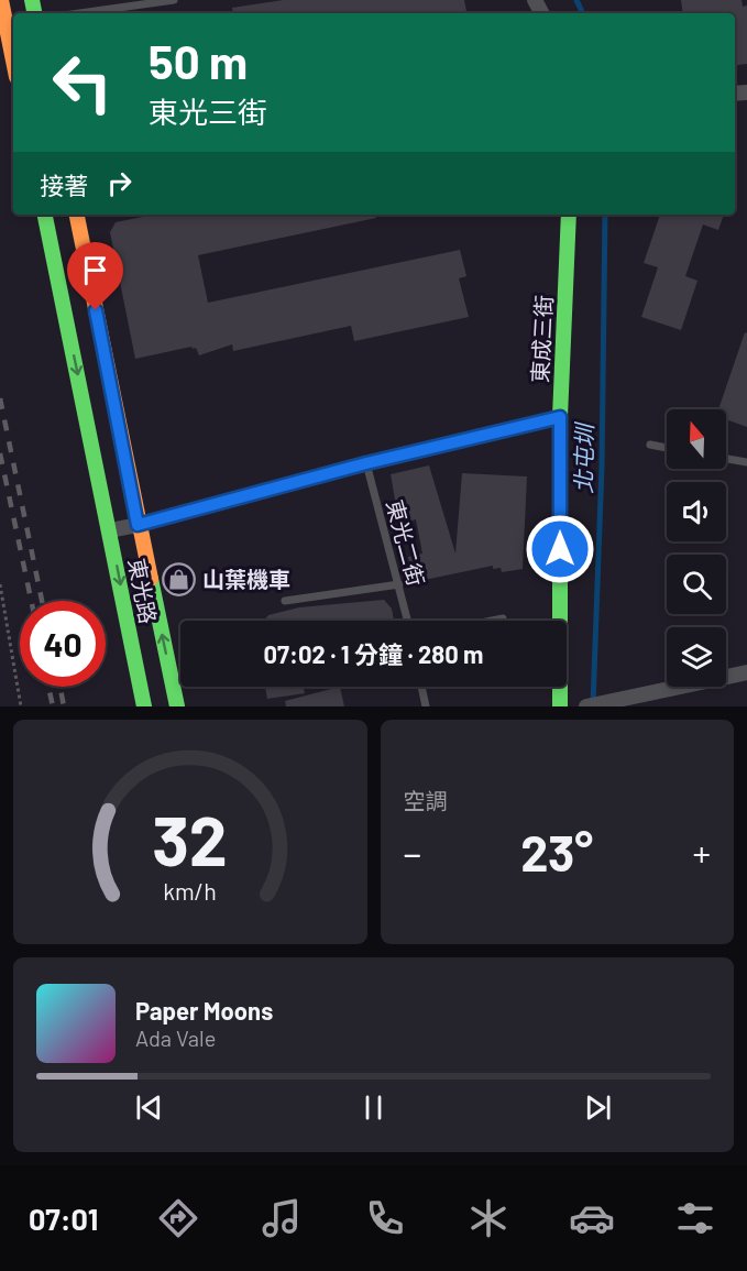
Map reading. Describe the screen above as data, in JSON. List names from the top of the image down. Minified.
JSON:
{"streets":{"street":["東成三街","東光路"],"lane":["東光二街"]},"water":["北屯圳"],"places":{"shop":["山葉機車"]},"north":"top","page":{"turn":["50 m","東光三街"],"then":"接著","limit":"40","trip":"07:02 · 1 分鐘 · 280 m","tile":"空調","heat":["−","23°","+"],"song":["Paper Moons","Ada Vale"],"tabs":"07:01","gauge":["32","km/h"]}}
